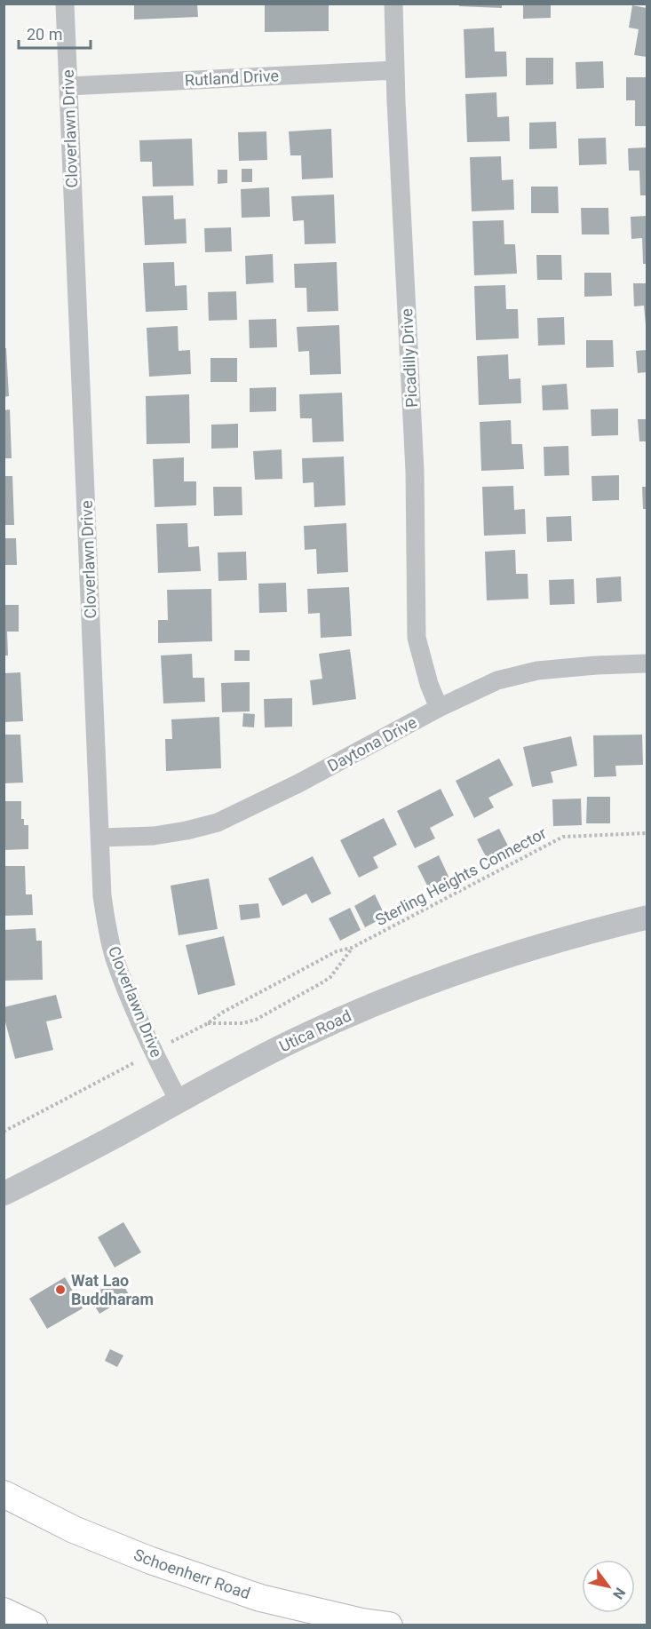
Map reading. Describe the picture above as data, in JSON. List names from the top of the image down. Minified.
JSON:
{"streets":{"main road":["Schoenherr Road"],"street":["Rutland Drive","Cloverlawn Drive","Picadilly Drive","Daytona Drive","Utica Road"],"path":["Sterling Heights Connector"]},"crossings":[["Rutland Drive","Cloverlawn Drive"],["Rutland Drive","Picadilly Drive"],["Cloverlawn Drive","Daytona Drive"],["Cloverlawn Drive","Utica Road"],["Picadilly Drive","Daytona Drive"]],"places":["Wat Lao Buddharam"],"scale_bar":"20 m","north":"bottom right"}
